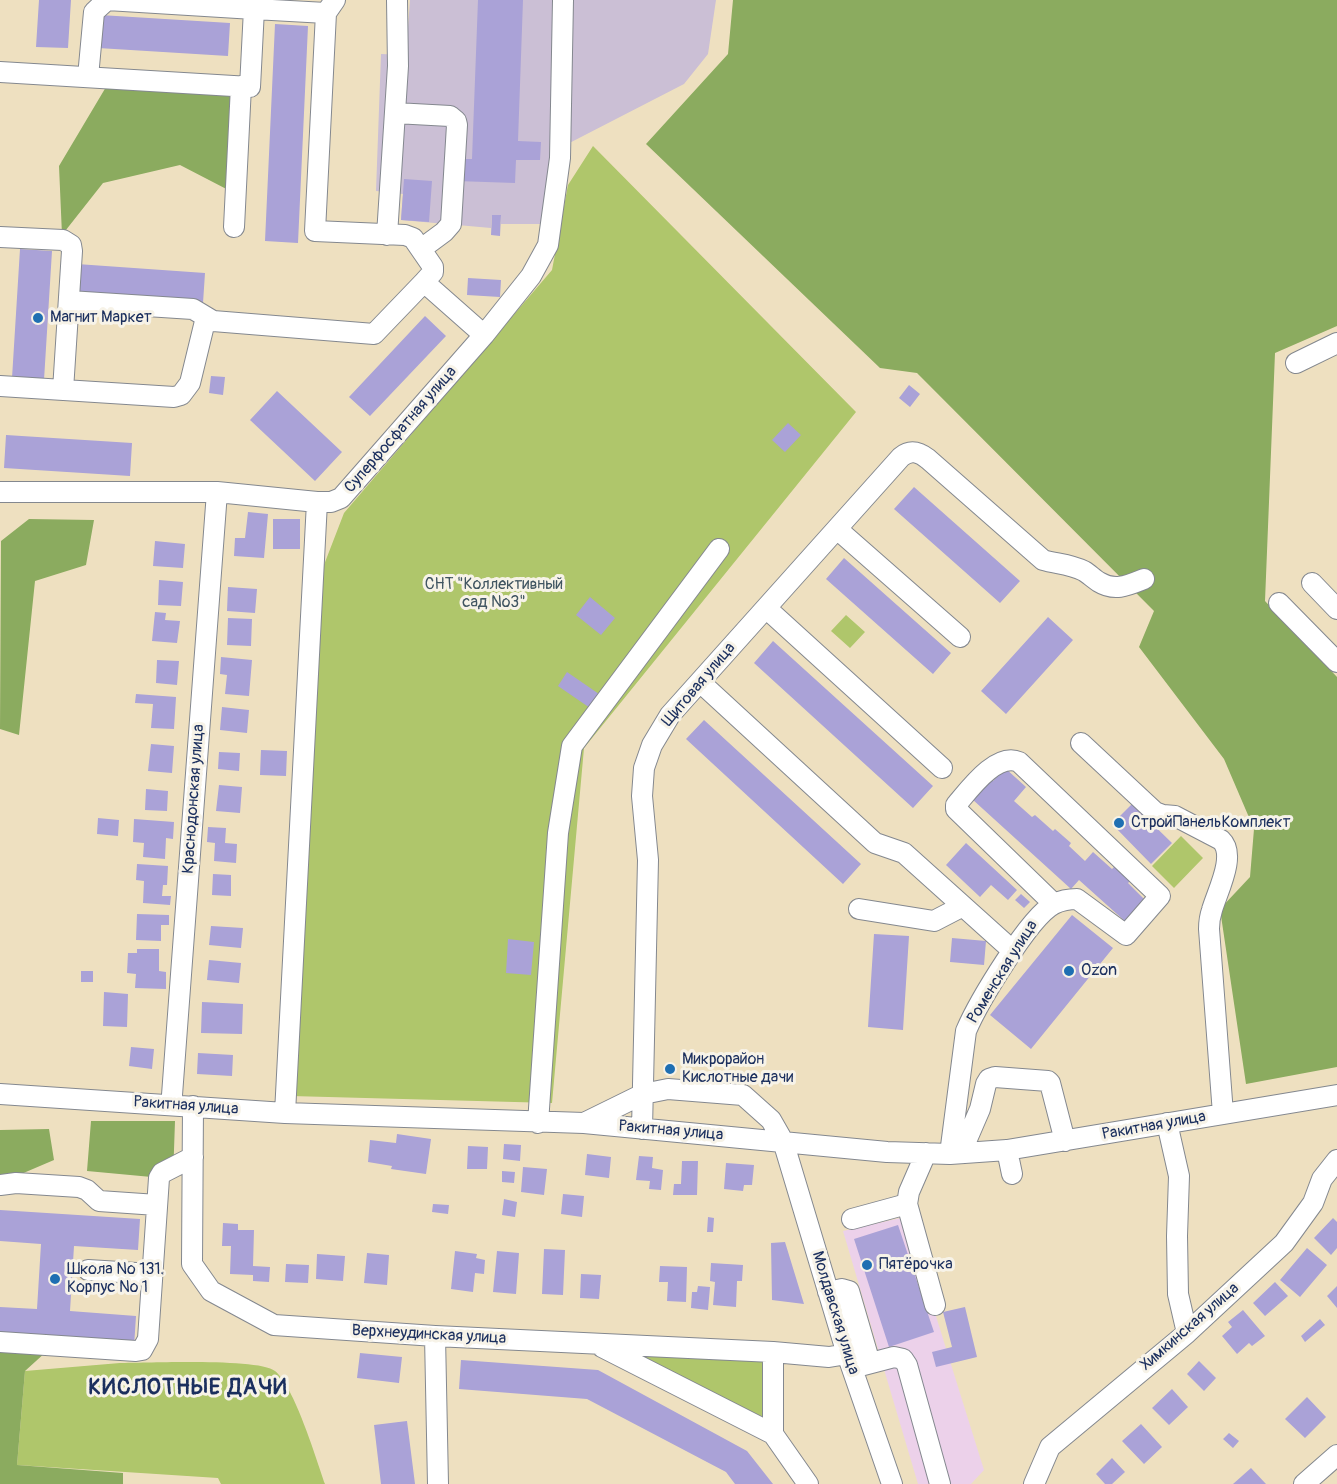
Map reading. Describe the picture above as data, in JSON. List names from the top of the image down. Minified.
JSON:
{"streets":{"street":["Суперфосфатная улица","Щитовая улица","Краснодонская улица","Роменская улица","Ракитная улица","Молдавская улица","Химкинская улица","Верхнеудинская улица"]},"crossings":[["Суперфосфатная улица","Краснодонская улица"],["Щитовая улица","Ракитная улица"],["Щитовая улица","Молдавская улица"],["Краснодонская улица","Ракитная улица"],["Роменская улица","Ракитная улица"],["Ракитная улица","Молдавская улица"],["Ракитная улица","Верхнеудинская улица"],["Молдавская улица","Верхнеудинская улица"]],"districts":["КИСЛОТНЫЕ ДАЧИ"],"parks":["СНТ \"Коллективный сад №3\""],"places":["Магнит Маркет","СтройПанельКомплект","Ozon","Микрорайон Кислотные дачи","Пятёрочка","Школа № 131. Корпус № 1"]}
